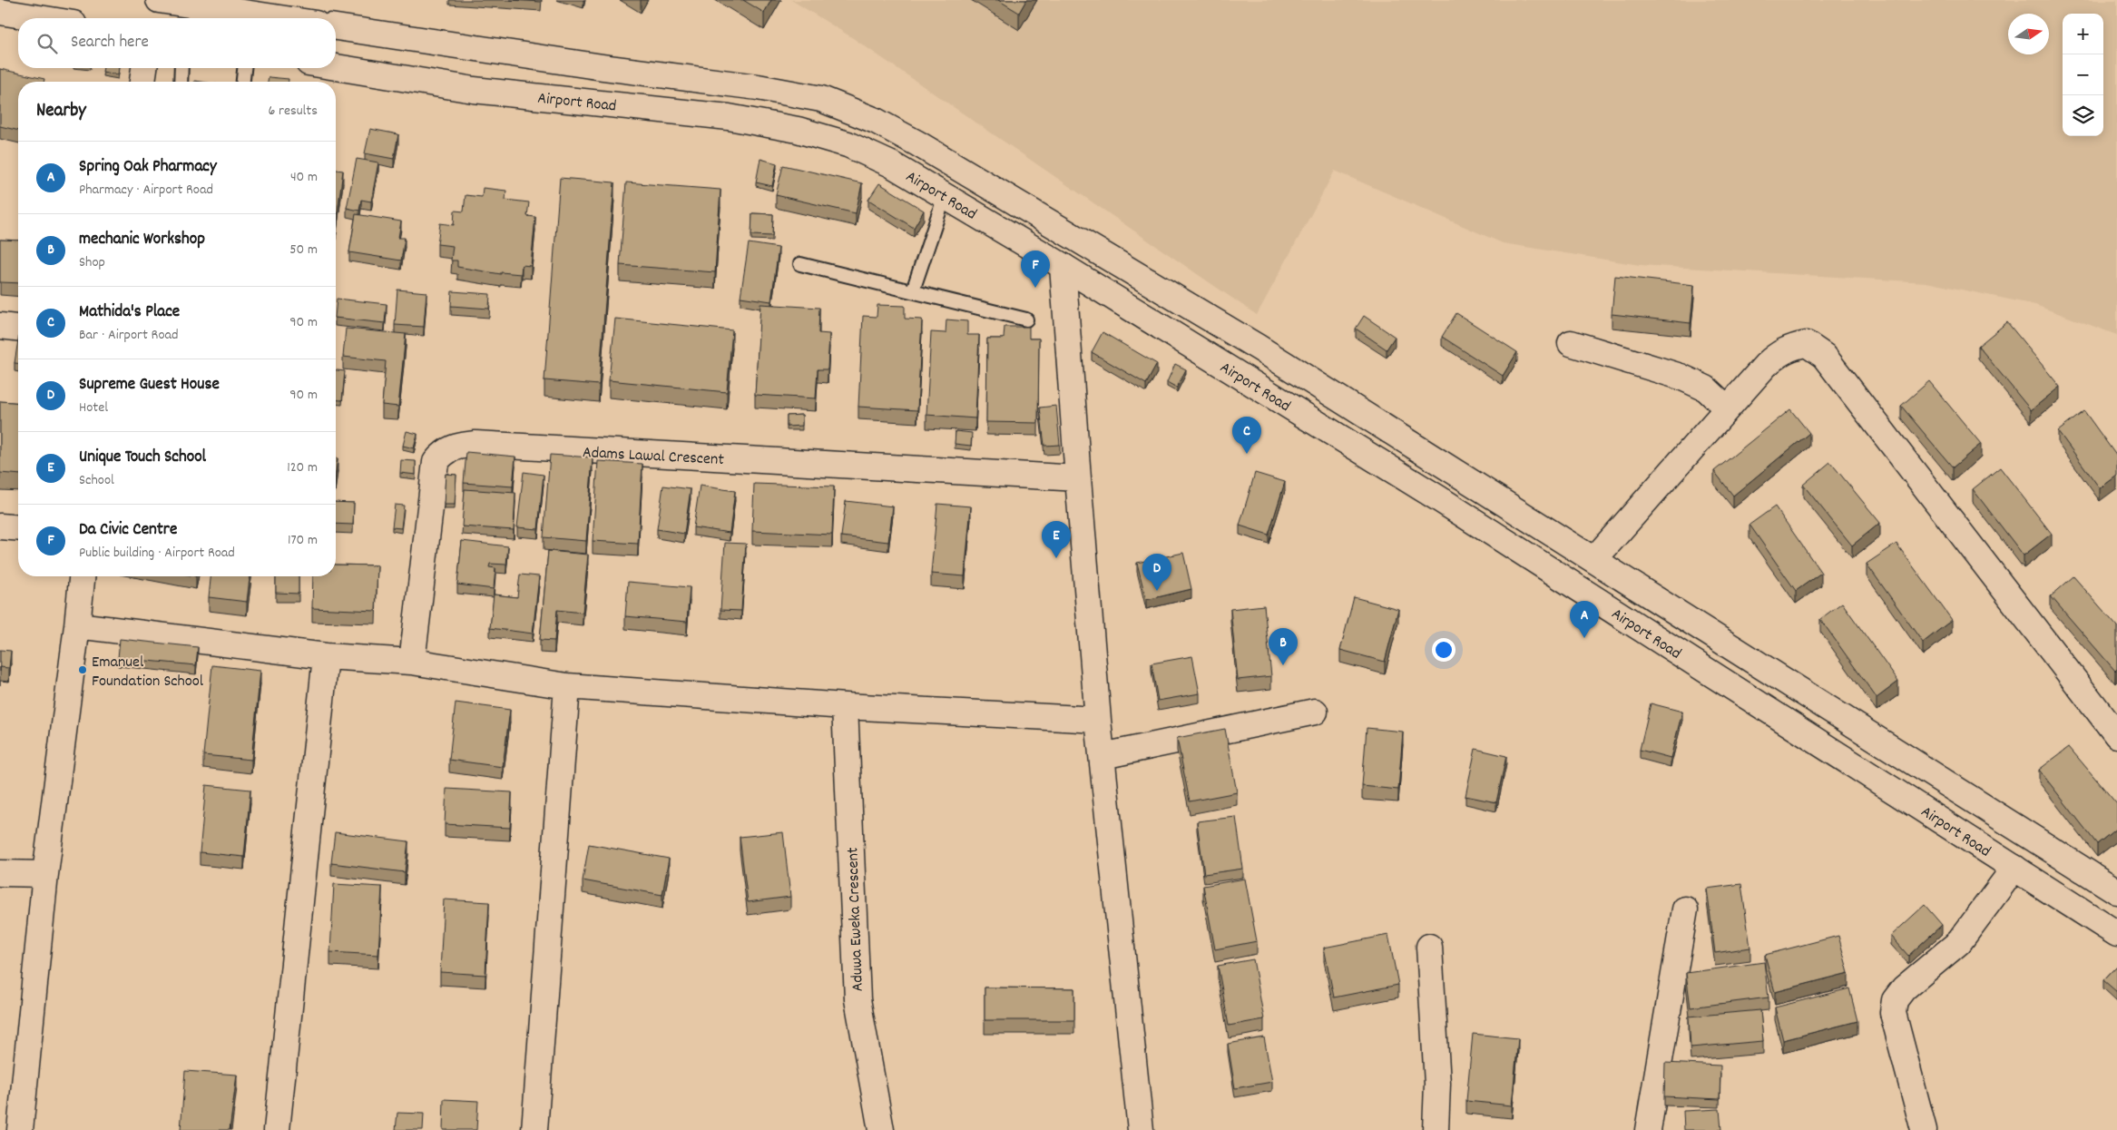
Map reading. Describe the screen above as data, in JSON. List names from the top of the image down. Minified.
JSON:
{"streets":{"street":["Airport Road","Adams Lawal Crescent","Aduwa Eweka Crescent"]},"places":["Emanuel Foundation School"],"north":"right","page":{"map_buttons":["+","−"],"search":"Search here","heading":["Nearby","6 results"],"list":[{"mark":"A","name":"Spring Oak Pharmacy","note":"Pharmacy · Airport Road","value":"40 m"},{"mark":"B","name":"mechanic Workshop","note":"Shop","value":"50 m"},{"mark":"C","name":"Mathida's Place","note":"Bar · Airport Road","value":"90 m"},{"mark":"D","name":"Supreme Guest House","note":"Hotel","value":"90 m"},{"mark":"E","name":"Unique Touch School","note":"School","value":"120 m"},{"mark":"F","name":"Da Civic Centre","note":"Public building · Airport Road","value":"170 m"}],"pins":["F","C","E","D","A","B"]}}
